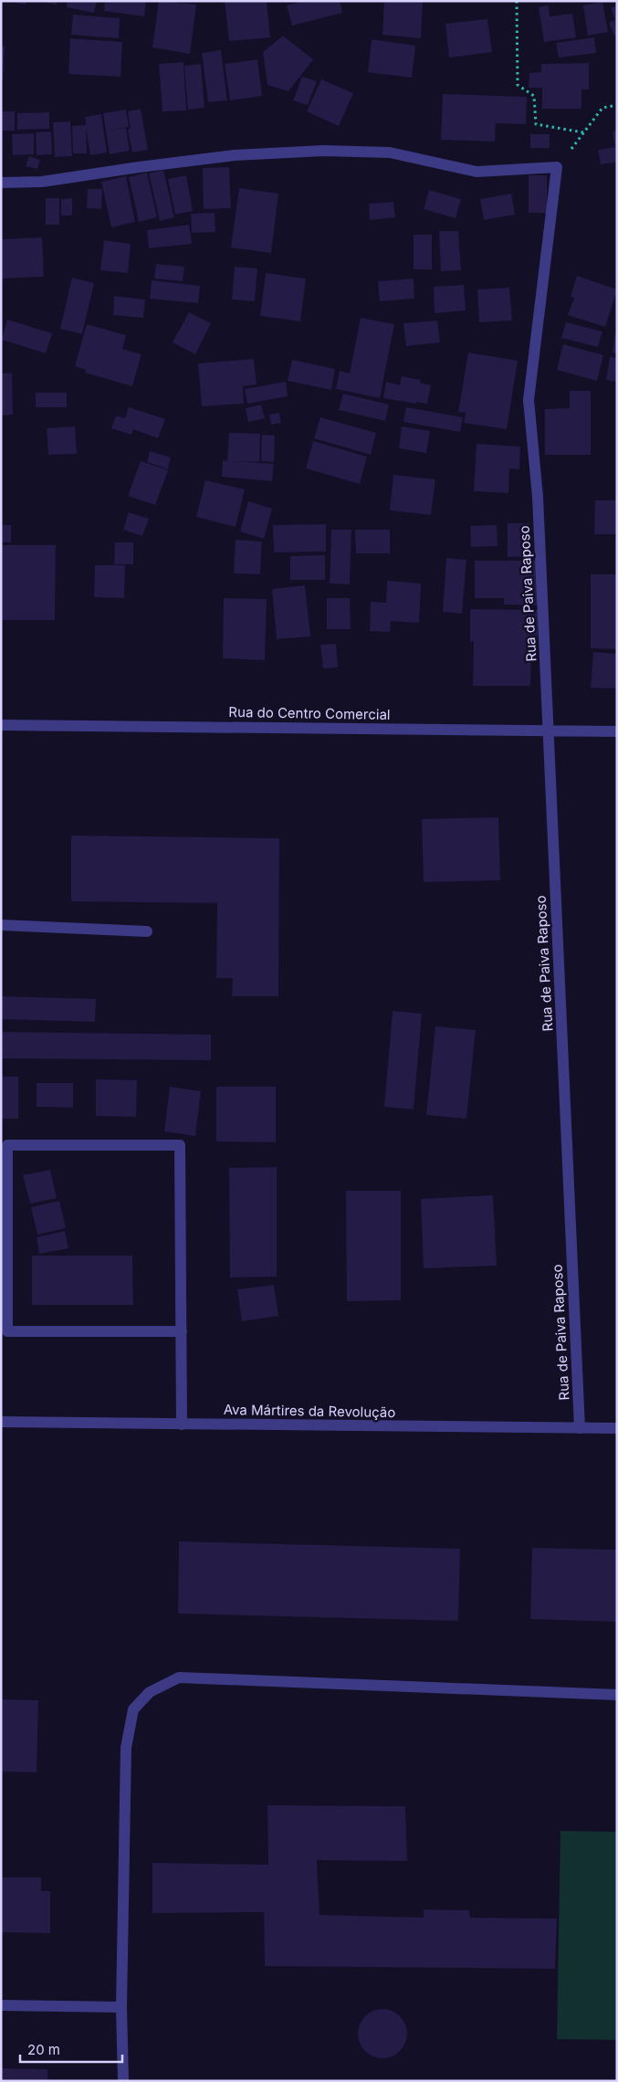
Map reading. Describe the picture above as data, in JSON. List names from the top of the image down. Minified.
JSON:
{"streets":{"street":["Rua de Paiva Raposo","Rua do Centro Comercial","Ava Mártires da Revolução"]},"crossings":[["Rua de Paiva Raposo","Rua do Centro Comercial"],["Rua de Paiva Raposo","Ava Mártires da Revolução"]],"scale_bar":"20 m"}
